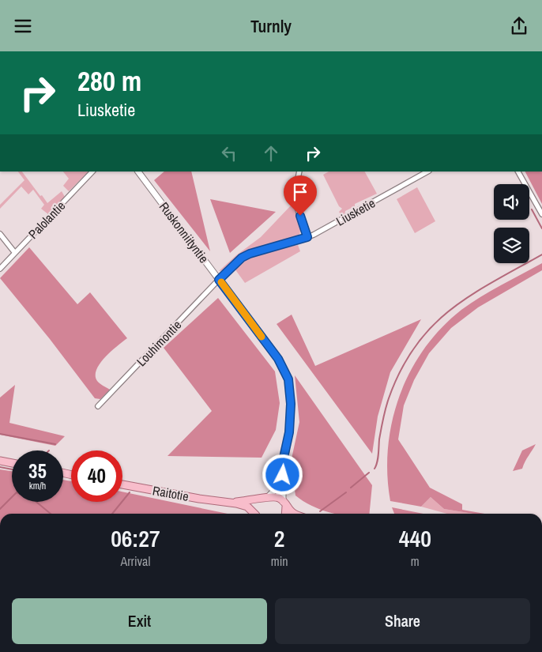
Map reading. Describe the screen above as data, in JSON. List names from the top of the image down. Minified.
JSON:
{"streets":{"main road":["Raitotie"],"street":["Liusketie","Palolantie","Ruskonniityntie","Louhimontie"]},"crossings":[["Liusketie","Ruskonniityntie"],["Liusketie","Louhimontie"],["Ruskonniityntie","Louhimontie"],["Ruskonniityntie","Raitotie"]],"page":{"header":"Turnly","turn":["280 m","Liusketie"],"speed":"35 km/h","limit":"40","eta":["06:27","Arrival","2","min","440","m"],"buttons":["Exit","Share"]}}
